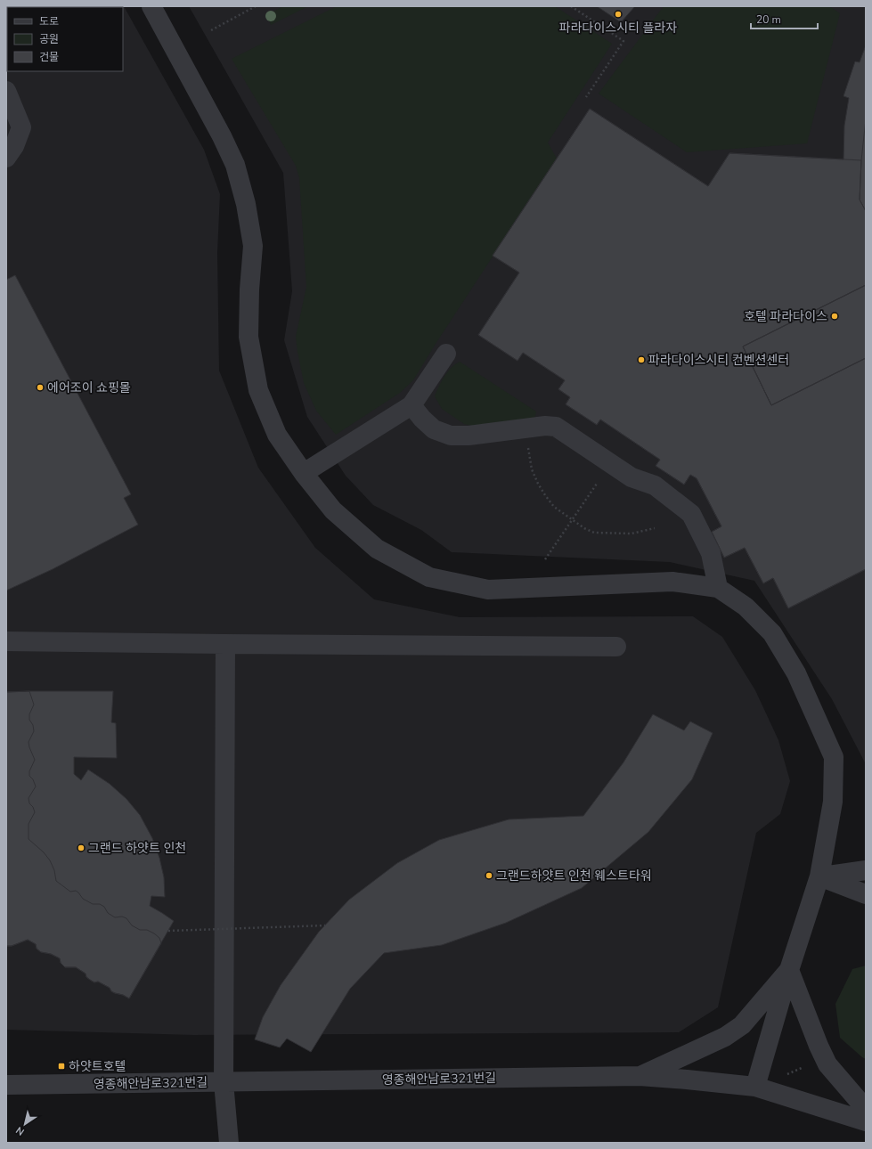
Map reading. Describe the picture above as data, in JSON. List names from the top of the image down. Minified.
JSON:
{"streets":{"street":["영종해안남로321번길"]},"places":{"other":["파라다이스시티 플라자","호텔 파라다이스","파라다이스시티 컨벤션센터","에어조이 쇼핑몰","그랜드 하얏트 인천","그랜드하얏트 인천 웨스트타워"],"transit":["하얏트호텔"]},"legend":["도로","공원","건물"],"scale_bar":"20 m","north":"bottom left"}
